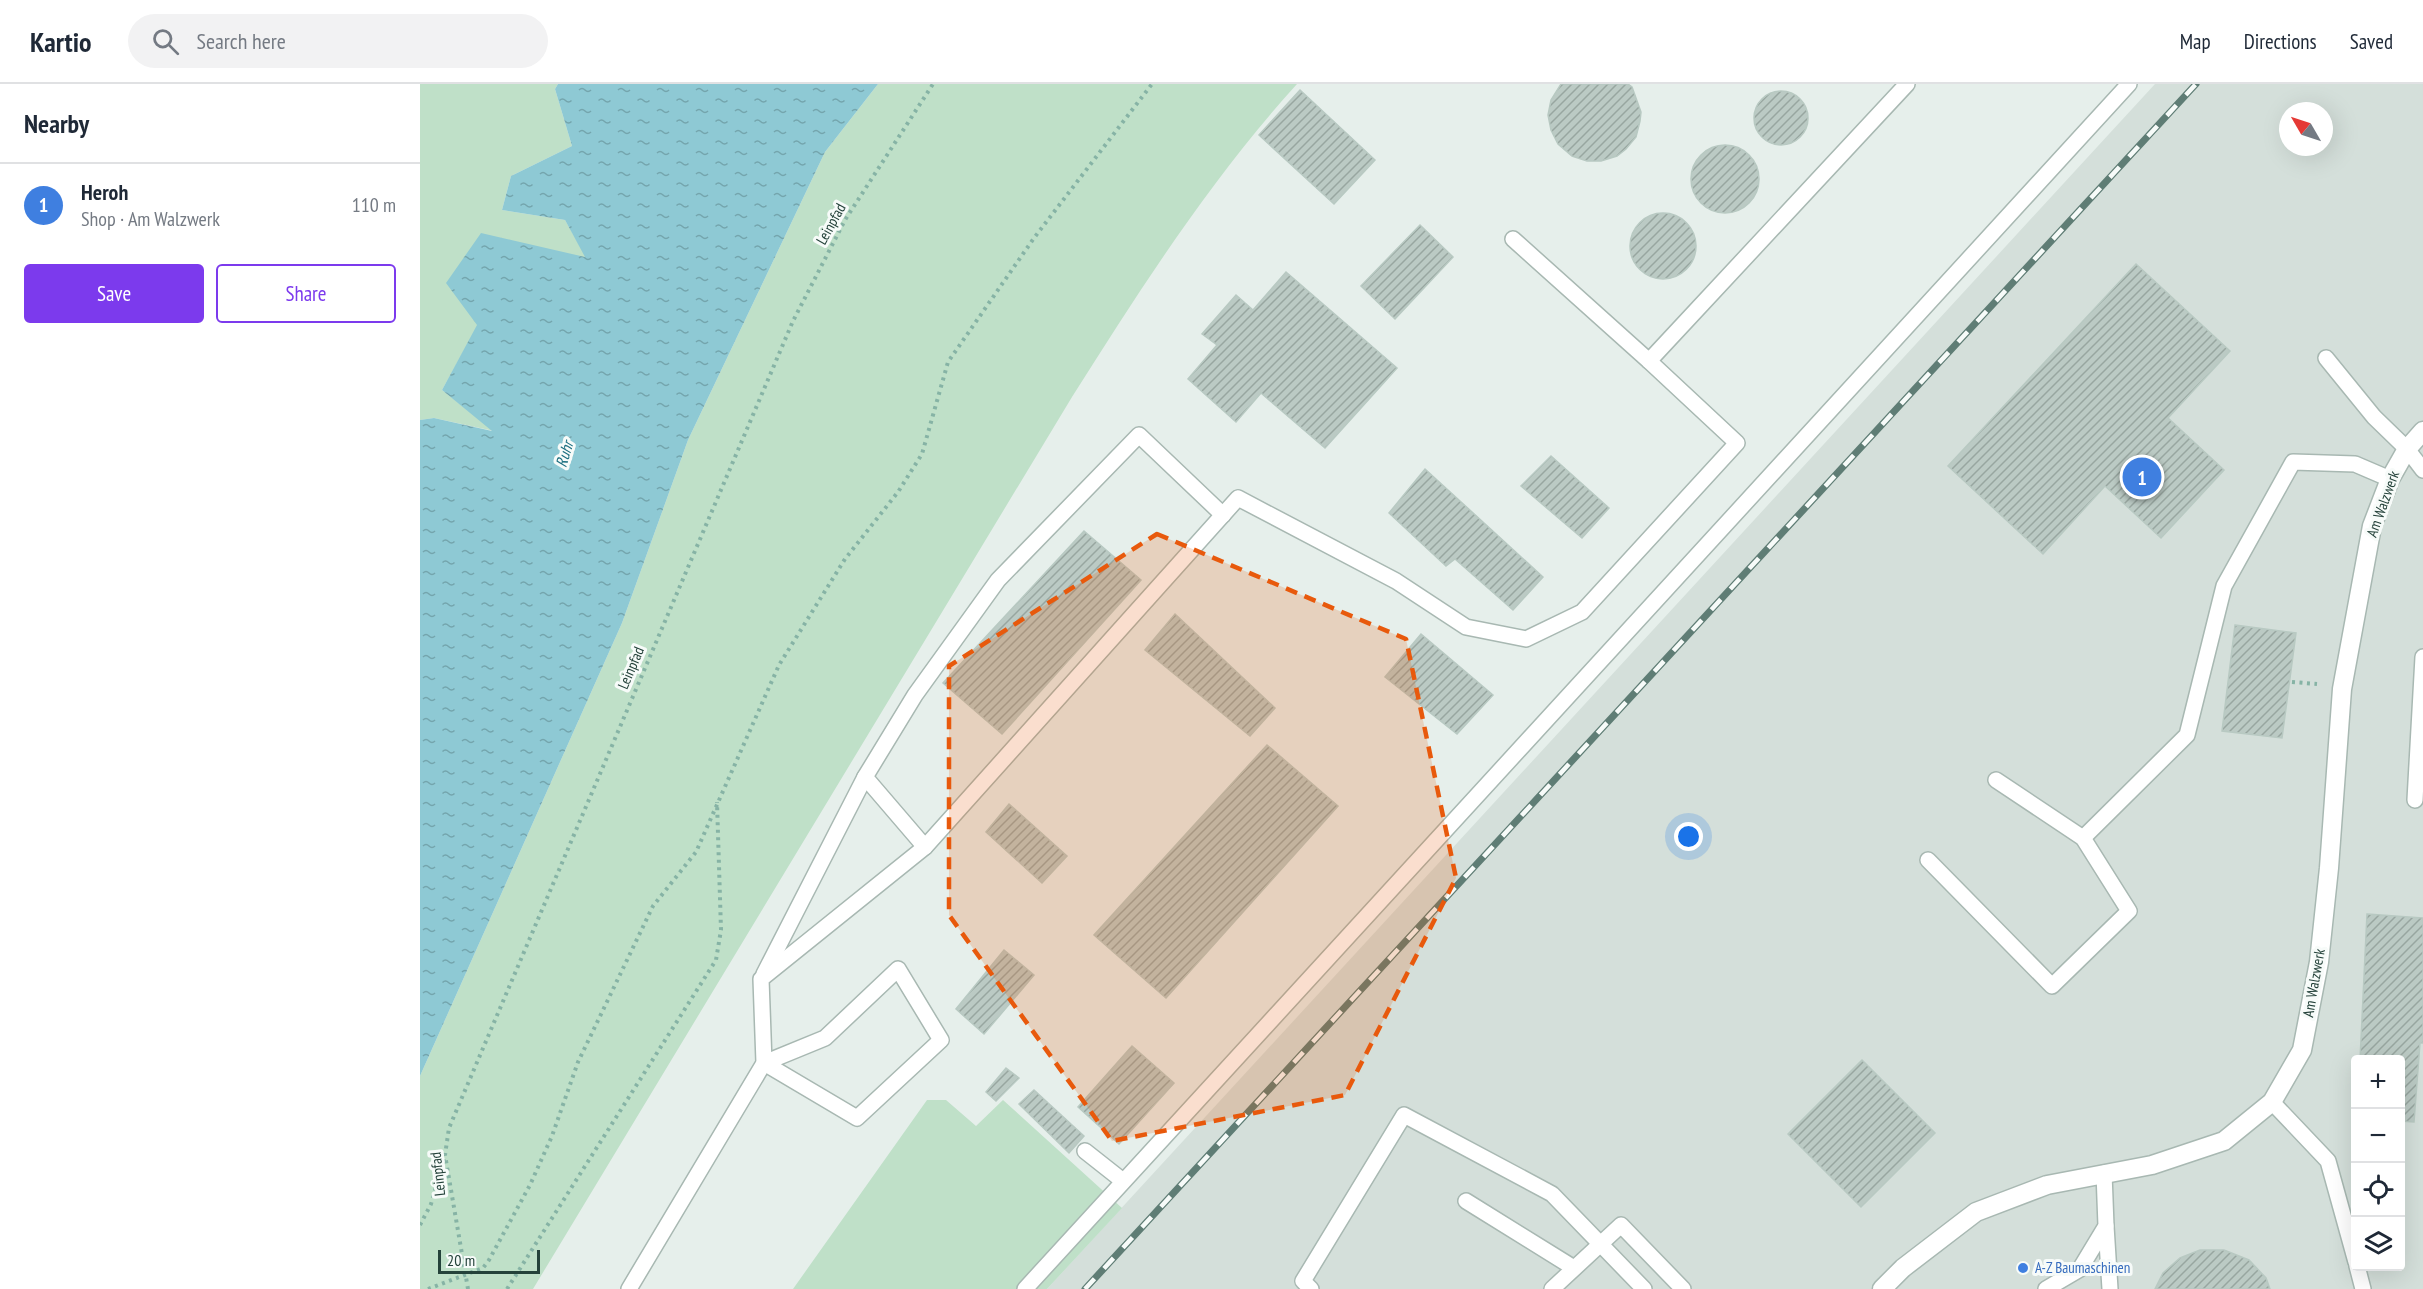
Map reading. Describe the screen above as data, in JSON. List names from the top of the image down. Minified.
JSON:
{"streets":{"street":["Am Walzwerk"],"path":["Leinpfad"]},"water":["Ruhr"],"places":["A-Z Baumaschinen"],"scale_bar":"20 m","north":"top left","page":{"header":"Kartio","search":"Search here","nav":["Map","Directions","Saved"],"heading":"Nearby","list":[{"mark":"1","name":"Heroh","note":"Shop · Am Walzwerk","value":"110 m"}],"buttons":["Save","Share"],"pins":"1","map_buttons":["+","−"],"scale":"20 m"}}
